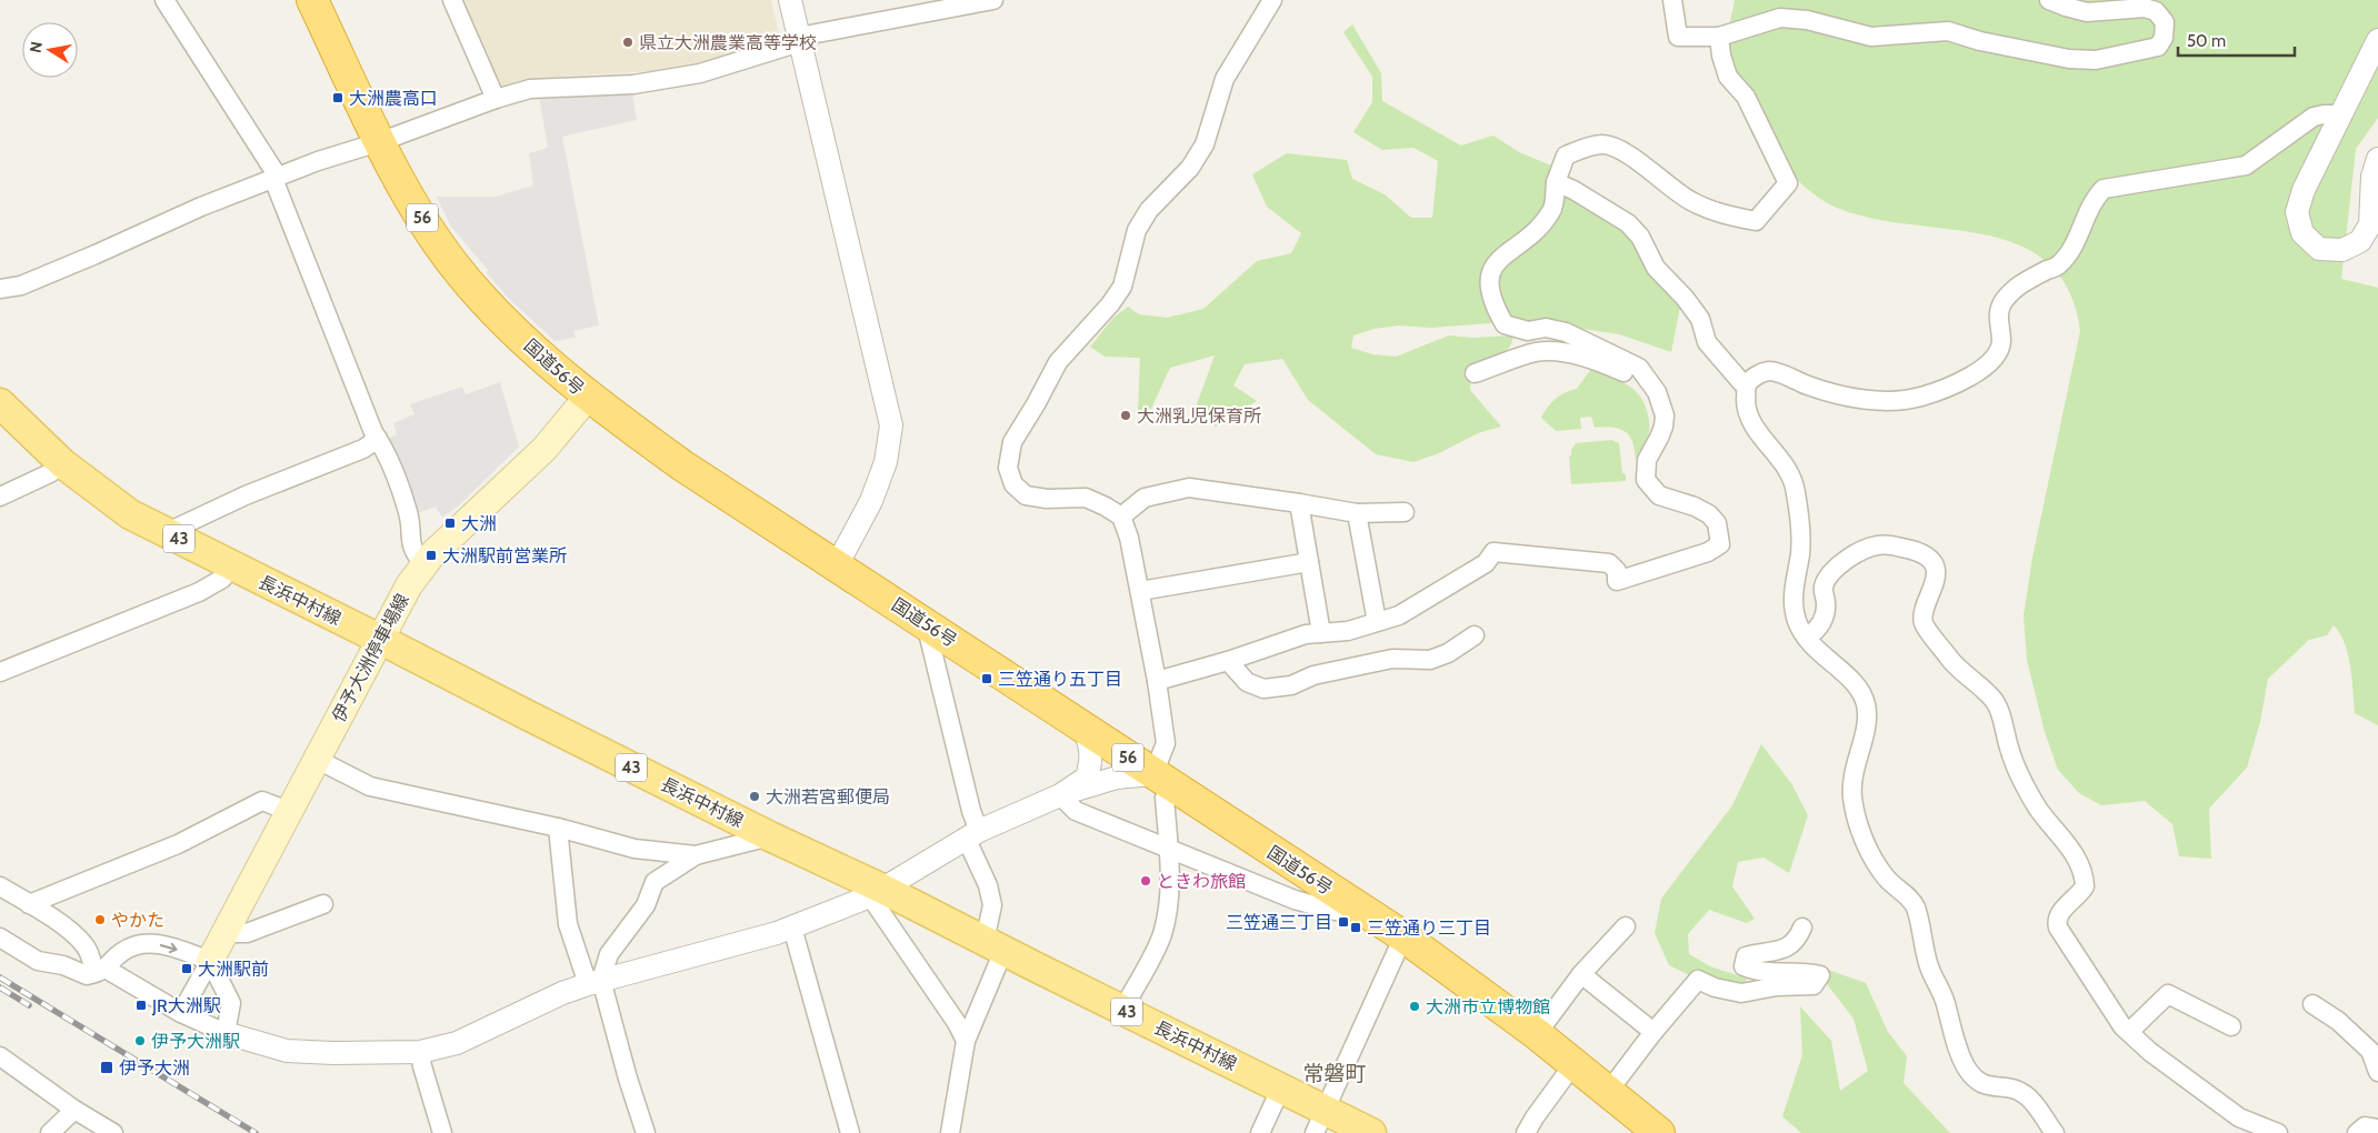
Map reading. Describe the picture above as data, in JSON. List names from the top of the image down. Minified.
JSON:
{"streets":{"highway":["56","国道56号"],"main road":["43","長浜中村線","伊予大洲停車場線"]},"crossings":[["国道56号","伊予大洲停車場線"],["長浜中村線","伊予大洲停車場線"]],"districts":["常磐町"],"places":{"other":["県立大洲農業高等学校","大洲乳児保育所","大洲若宮郵便局","ときわ旅館","やかた","大洲市立博物館","伊予大洲駅"],"transit":["大洲農高口","大洲","大洲駅前営業所","三笠通り五丁目","三笠通三丁目","三笠通り三丁目","大洲駅前","JR大洲駅","伊予大洲"]},"scale_bar":"50 m","north":"left"}
